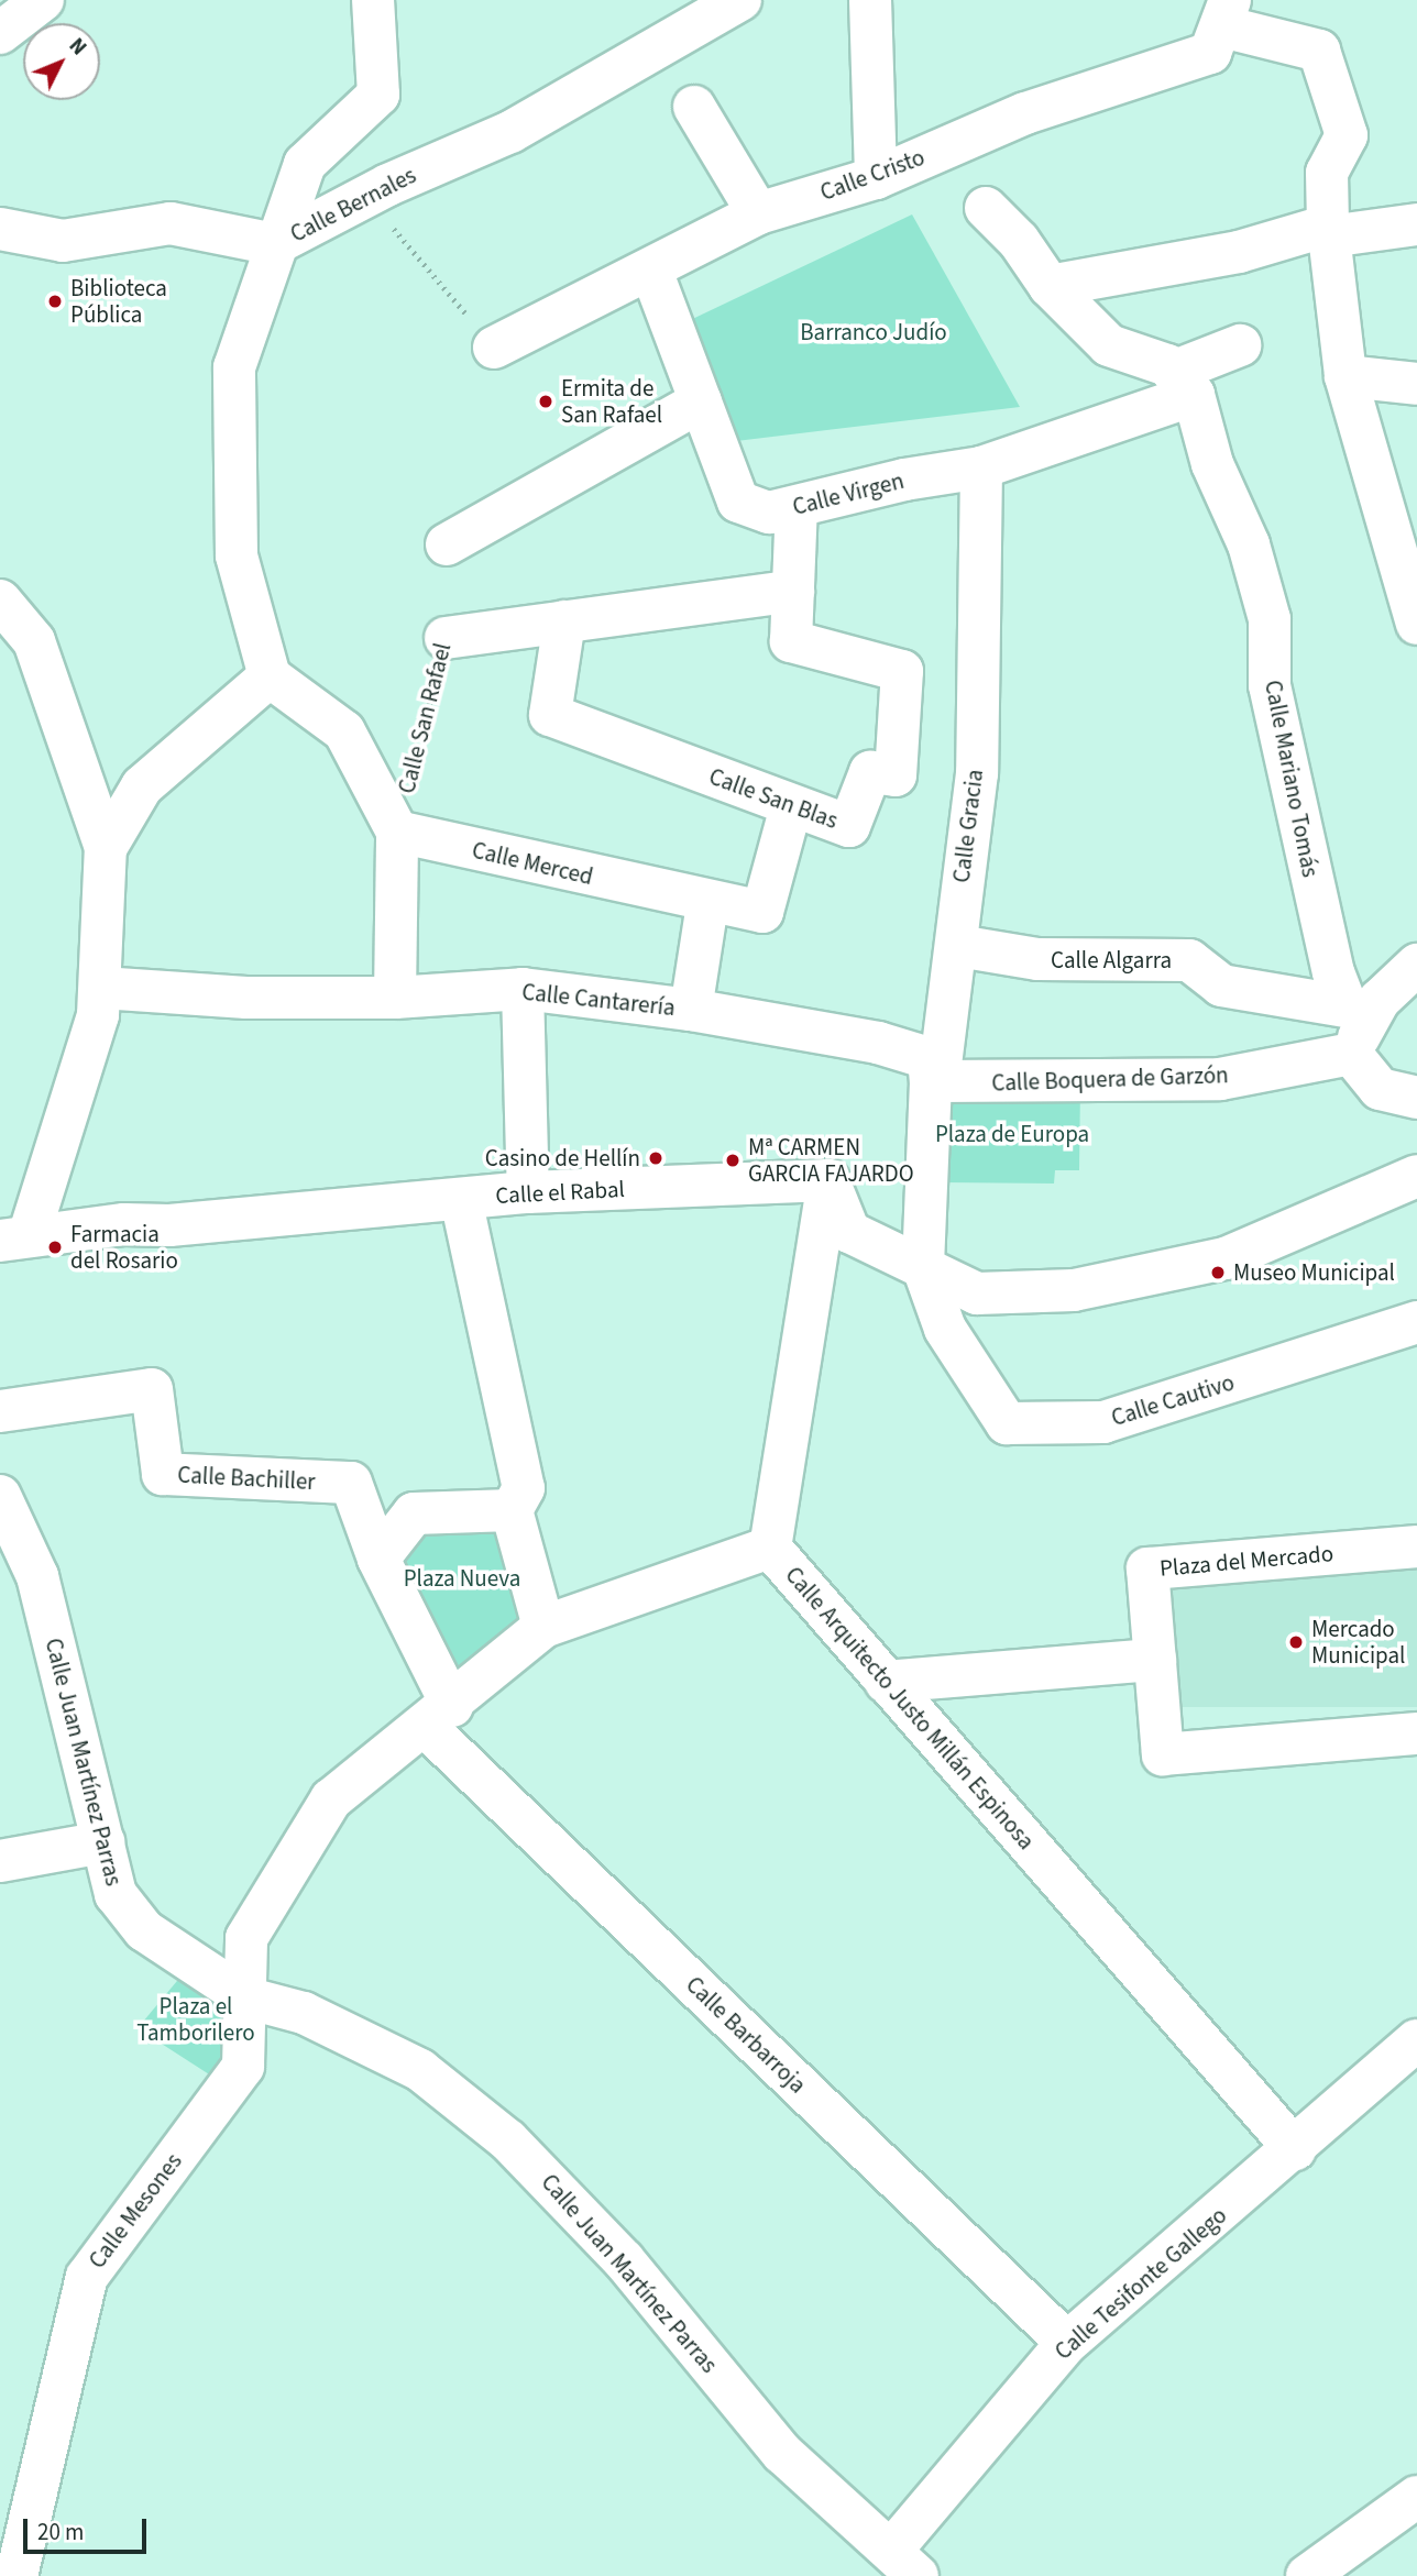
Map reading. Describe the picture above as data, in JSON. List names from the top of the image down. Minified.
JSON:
{"streets":{"street":["Calle Cristo","Calle Bernales","Calle Virgen","Calle Mariano Tomás","Calle San Blas","Calle Gracia","Calle Merced","Calle Algarra","Calle Cantarería","Calle Boquera de Garzón","Calle el Rabal","Calle Cautivo","Calle Bachiller","Plaza del Mercado","Calle Arquitecto Justo Millán Espinosa","Calle Juan Martínez Parras","Calle Barbarroja","Calle Mesones","Calle Tesifonte Gallego"],"path":["Calle San Rafael"]},"crossings":[["Calle Cristo","Calle Virgen"],["Calle Virgen","Calle Mariano Tomás"],["Calle Virgen","Calle San Blas"],["Calle Virgen","Calle Gracia"],["Calle San Rafael","Calle Merced"],["Calle Mariano Tomás","Calle Algarra"],["Calle San Blas","Calle Merced"],["Calle Gracia","Calle Algarra"],["Calle Gracia","Calle Cantarería"],["Calle Gracia","Calle Boquera de Garzón"],["Calle Gracia","Calle Cautivo"],["Calle Cantarería","Calle Boquera de Garzón"],["Calle el Rabal","Calle Arquitecto Justo Millán Espinosa"],["Calle Arquitecto Justo Millán Espinosa","Calle Tesifonte Gallego"],["Calle Juan Martínez Parras","Calle Mesones"],["Calle Juan Martínez Parras","Calle Tesifonte Gallego"],["Calle Barbarroja","Calle Mesones"],["Calle Barbarroja","Calle Tesifonte Gallego"]],"parks":["Barranco Judío","Plaza de Europa","Plaza Nueva","Plaza el Tamborilero"],"places":["Biblioteca Pública","Ermita de San Rafael","Casino de Hellín","Mª CARMEN GARCIA FAJARDO","Farmacia del Rosario","Museo Municipal","Mercado Municipal"],"scale_bar":"20 m","north":"top right"}
